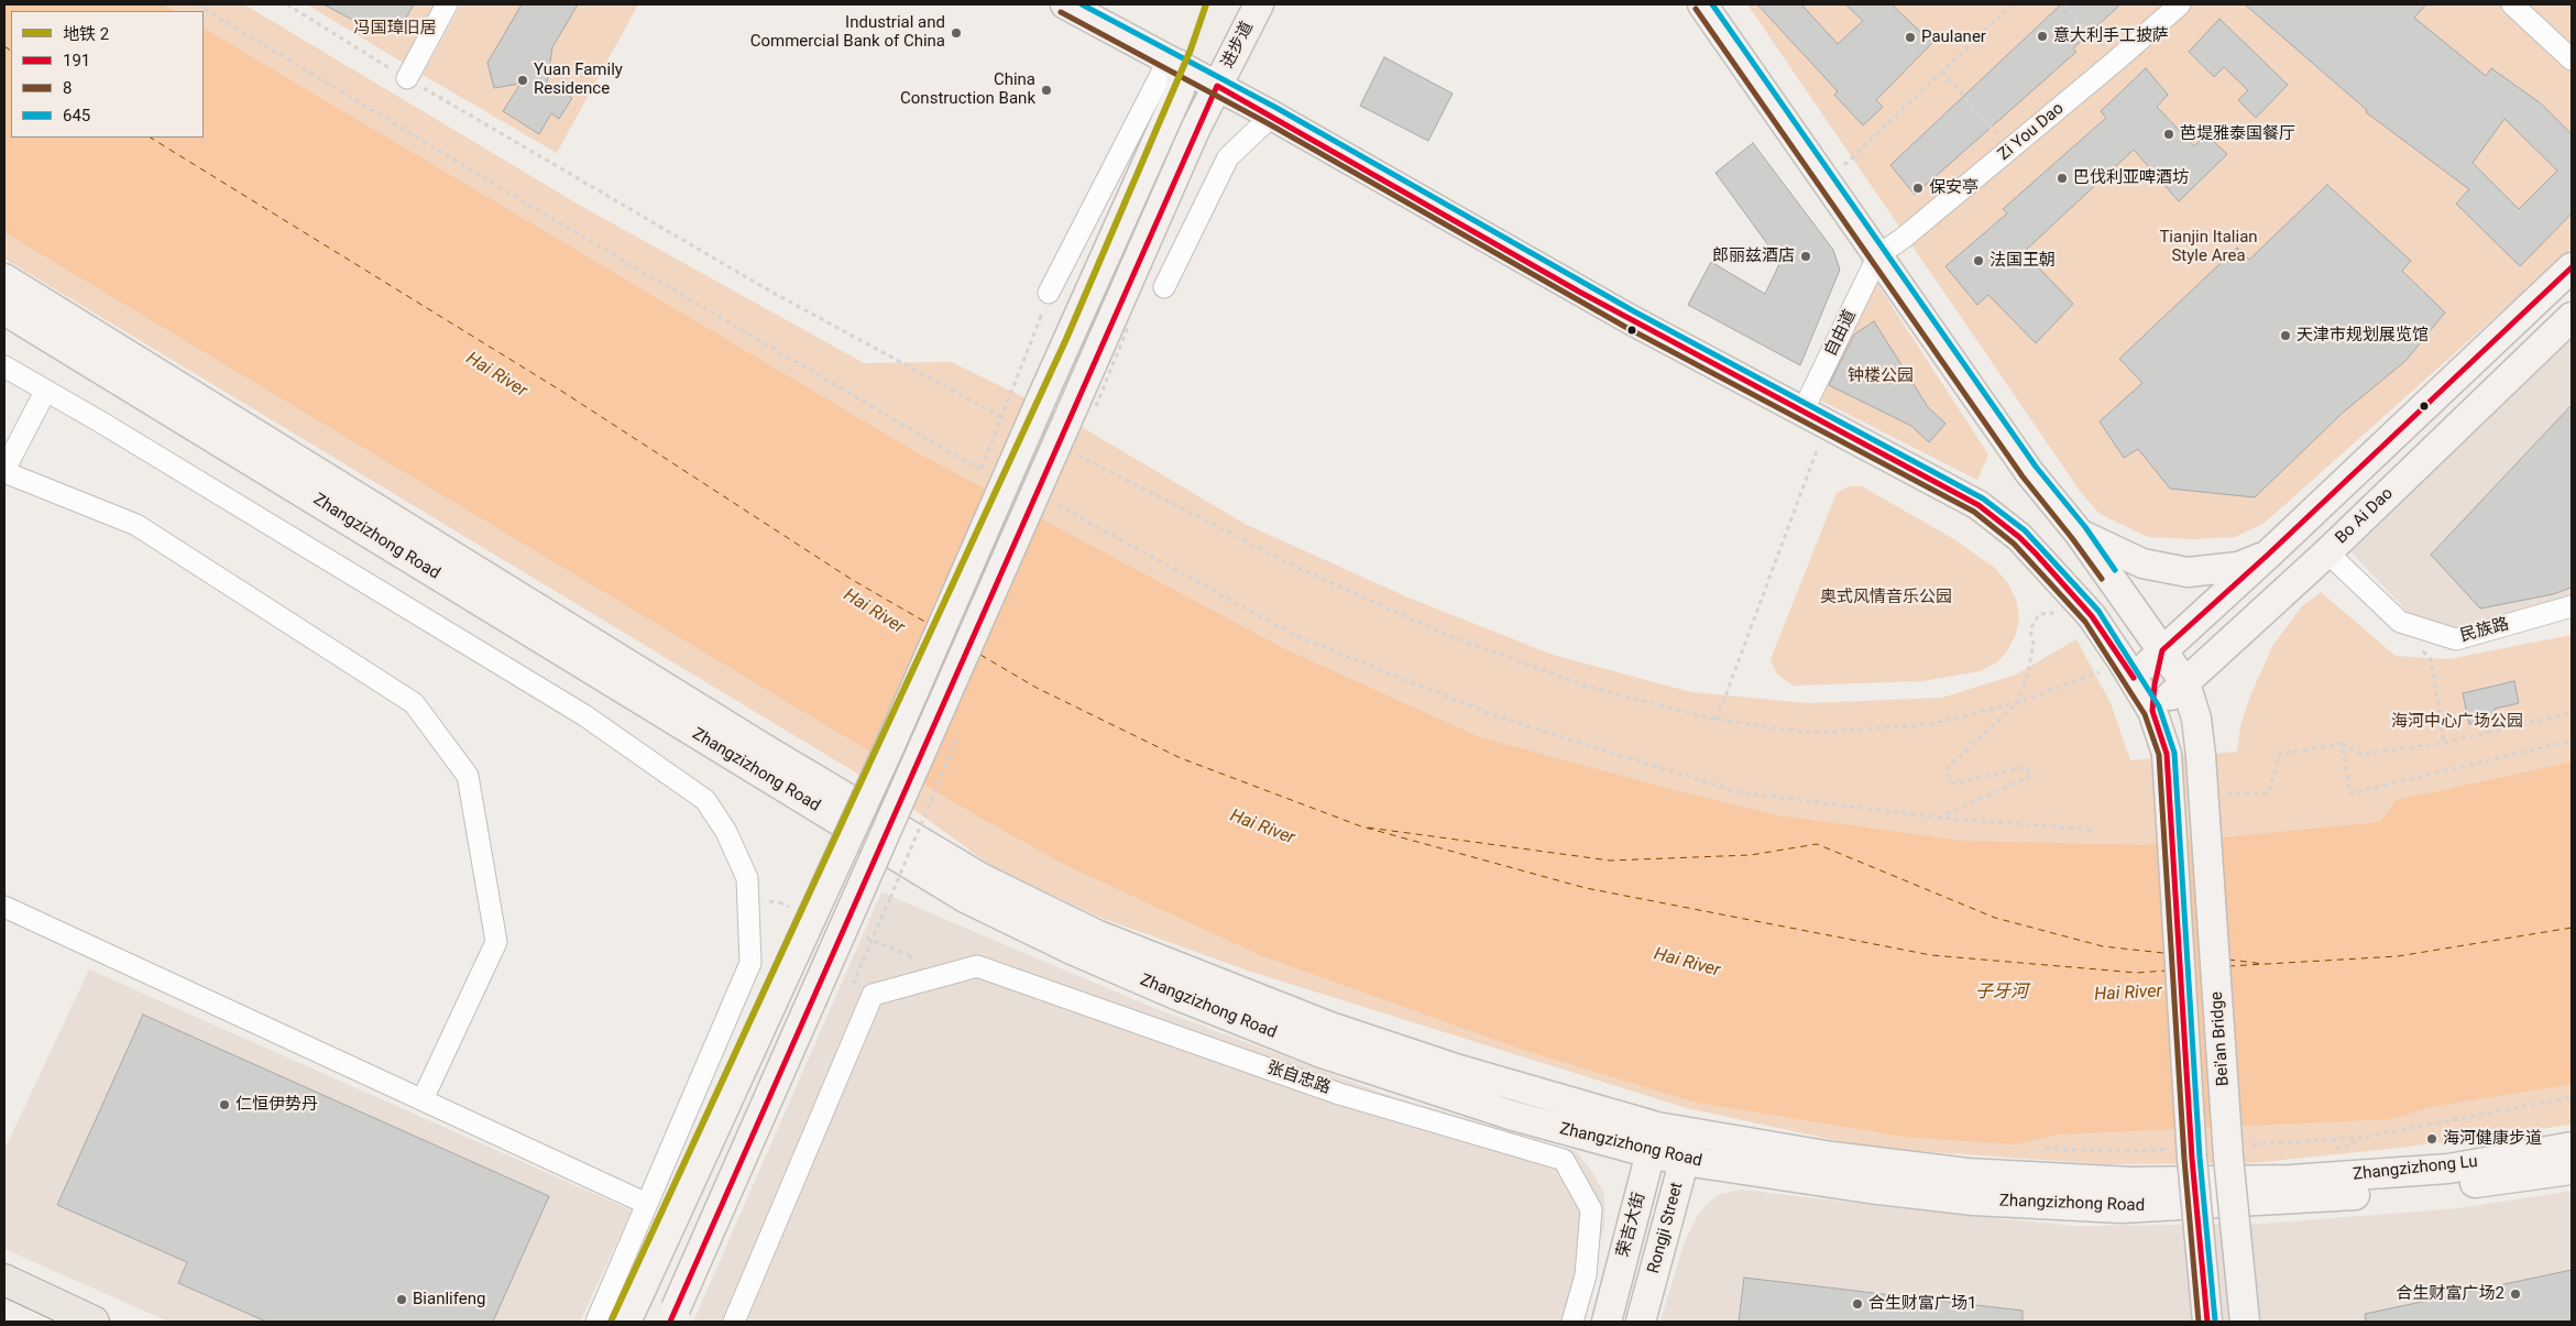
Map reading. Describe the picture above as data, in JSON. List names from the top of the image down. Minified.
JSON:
{"streets":{"street":["进步道","Zi You Dao","自由道","Bo Ai Dao","Zhangzizhong Road","民族路","Bei'an Bridge","张自忠路","Zhangzizhong Lu","荣吉大街","Rongji Street"]},"crossings":[["Zi You Dao","自由道"],["Bo Ai Dao","民族路"],["Zhangzizhong Road","Zhangzizhong Lu"],["Zhangzizhong Road","荣吉大街"],["Zhangzizhong Road","Rongji Street"],["Zhangzizhong Lu","Rongji Street"]],"water":["Hai River","子牙河"],"parks":["冯国璋旧居","Tianjin Italian Style Area","钟楼公园","奥式风情音乐公园","海河中心广场公园"],"places":["Industrial and Commercial Bank of China","意大利手工披萨","Paulaner","Yuan Family Residence","China Construction Bank","芭堤雅泰国餐厅","巴伐利亚啤酒坊","保安亭","郎丽兹酒店","法国王朝","天津市规划展览馆","仁恒伊势丹","海河健康步道","合生财富广场2","Bianlifeng","合生财富广场1"],"lines":["metro line 2","transit line 645","transit line 8","transit line 191"],"legend":["地铁 2","191","8","645"]}
